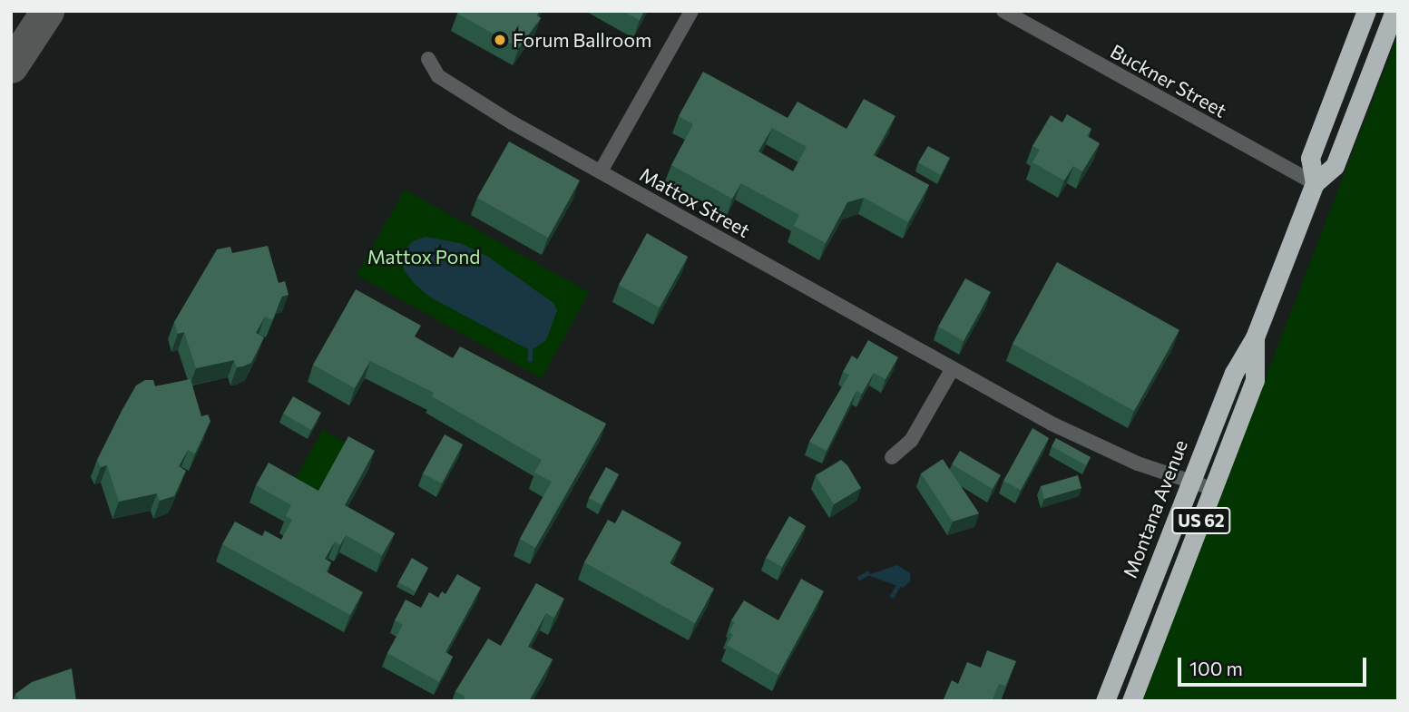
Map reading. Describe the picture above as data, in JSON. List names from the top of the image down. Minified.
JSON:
{"streets":{"highway":["Montana Avenue","US 62"],"street":["Buckner Street","Mattox Street"]},"crossings":[["Buckner Street","US 62"],["Mattox Street","Montana Avenue"]],"parks":["Mattox Pond"],"places":["Forum Ballroom"],"scale_bar":"100 m"}
